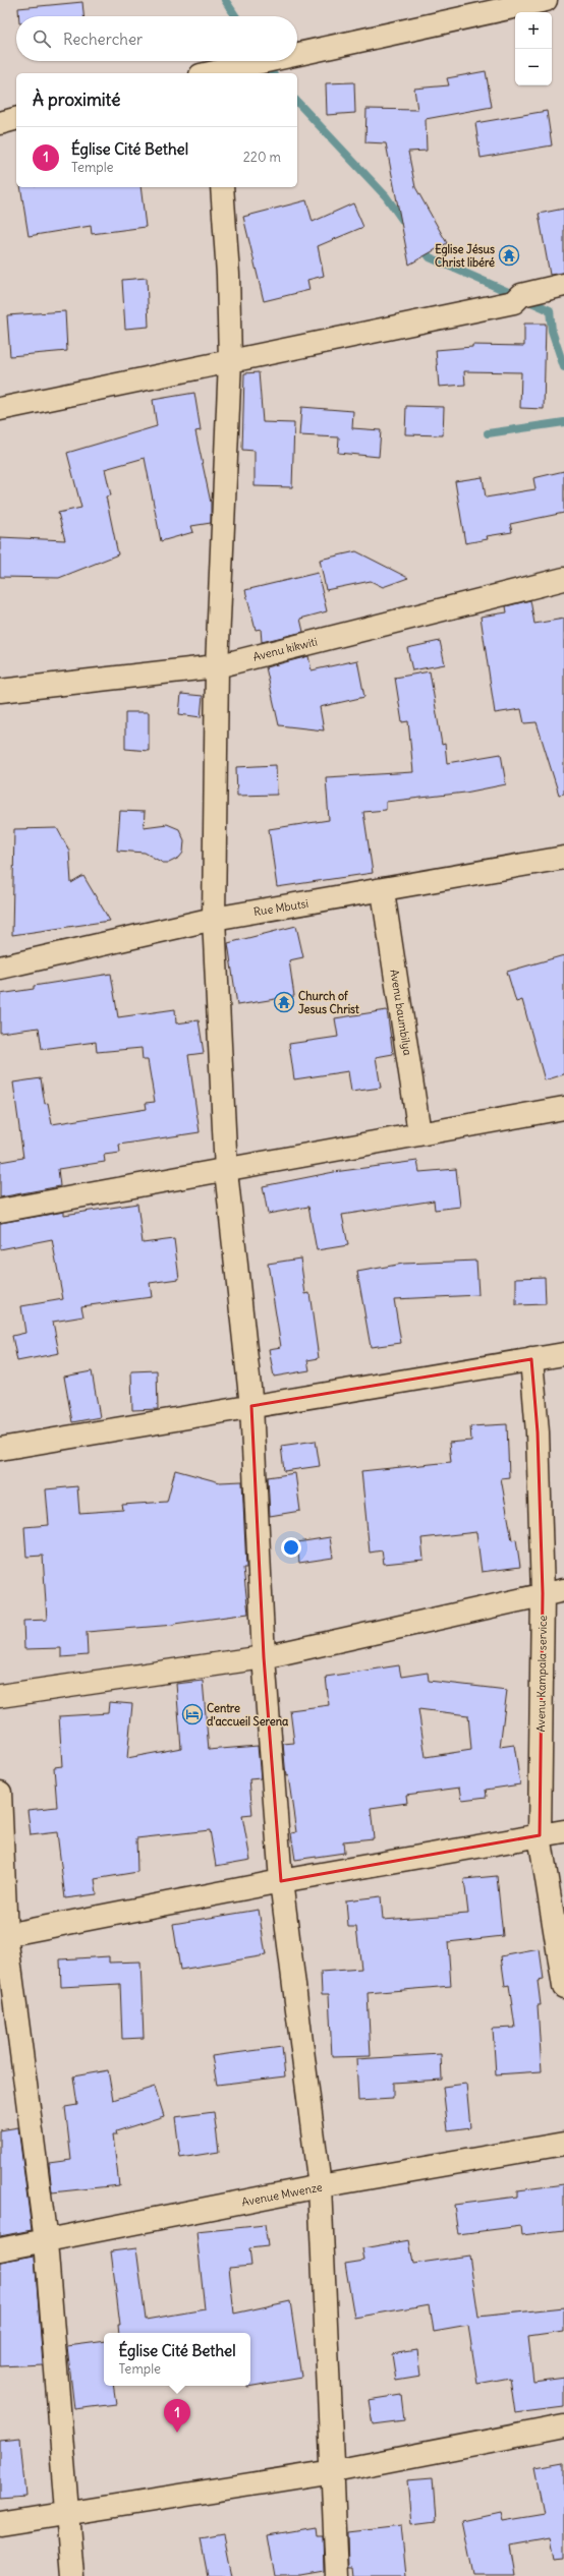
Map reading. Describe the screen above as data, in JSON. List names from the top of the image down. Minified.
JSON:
{"streets":{"street":["Avenu kikwiti","Rue Mbutsi","Avenu baumbilya","Avenu Kampala service","Avenue Mwenze"]},"crossings":[["Rue Mbutsi","Avenu baumbilya"]],"places":{"temple":["Eglise Jésus Christ libéré","Church of Jesus Christ"],"hotel":["Centre d'accueil Serena"]},"page":{"map_buttons":["+","−"],"search":"Rechercher","heading":"À proximité","list":[{"mark":"1","name":"Église Cité Bethel","note":"Temple","value":"220 m"}],"popup":["Église Cité Bethel","Temple"],"pins":"1"}}
